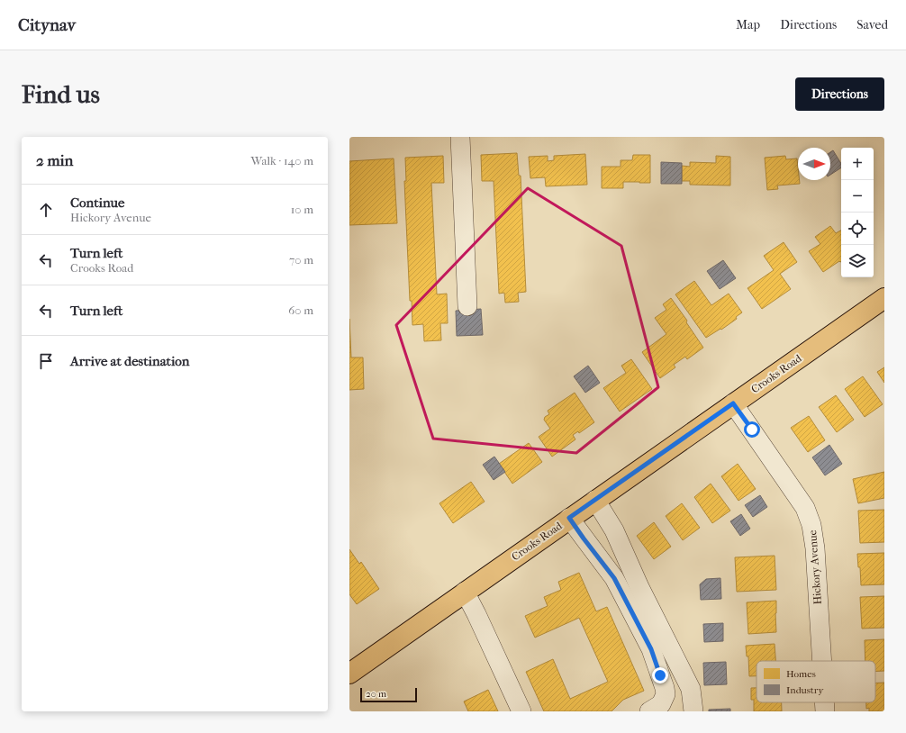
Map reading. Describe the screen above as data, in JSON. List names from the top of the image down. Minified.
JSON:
{"streets":{"main road":["Crooks Road"],"street":["Hickory Avenue"]},"crossings":[["Crooks Road","Hickory Avenue"]],"legend":["Homes","Industry"],"scale_bar":"20 m","north":"right","page":{"header":"Citynav","nav":["Map","Directions","Saved"],"buttons":"Directions","title":"Find us","heading":["2 min","Walk · 140 m"],"map_buttons":["+","−"],"list":[["Continue","Hickory Avenue","10 m"],["Turn left","Crooks Road","70 m"],["Turn left","60 m"],"Arrive at destination"],"scale":"20 m"}}
